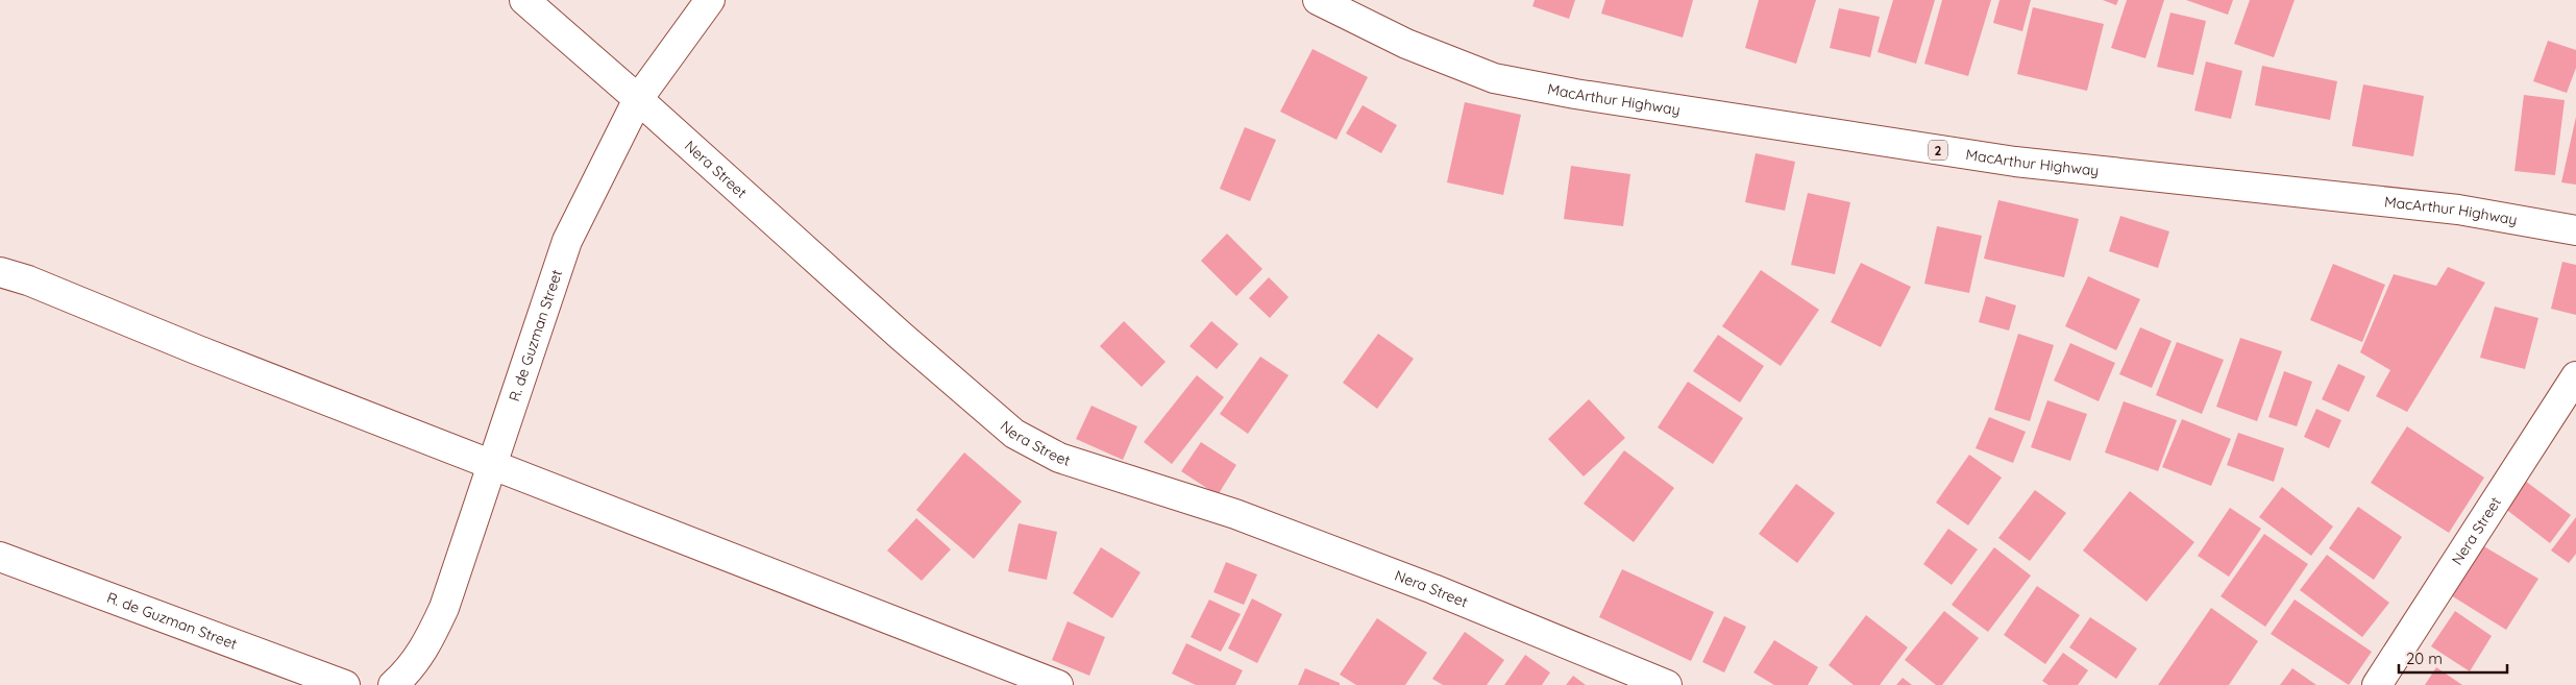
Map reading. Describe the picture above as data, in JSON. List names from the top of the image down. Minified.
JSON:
{"streets":{"main road":["MacArthur Highway","2","Nera Street","R. de Guzman Street"]},"crossings":[["Nera Street","R. de Guzman Street"]],"scale_bar":"20 m"}
